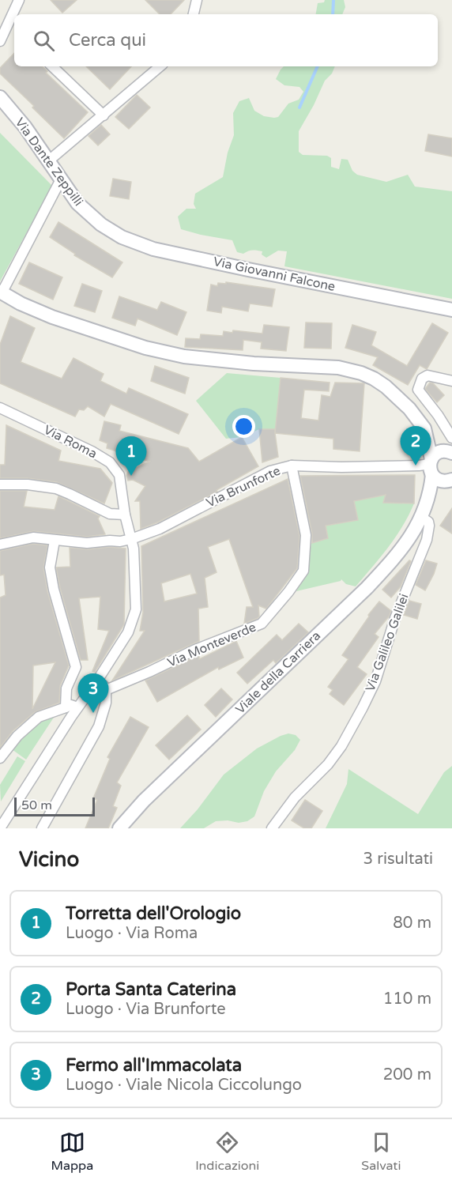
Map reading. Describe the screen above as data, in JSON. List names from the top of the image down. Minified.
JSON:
{"streets":{"main road":["Via Dante Zeppilli","Via Giovanni Falcone","Viale della Carriera"],"street":["Via Roma","Via Brunforte","Via Galileo Galilei","Via Monteverde"]},"crossings":[["Via Dante Zeppilli","Via Giovanni Falcone"],["Via Roma","Via Brunforte"],["Via Brunforte","Via Monteverde"],["Via Brunforte","Viale della Carriera"],["Via Galileo Galilei","Viale della Carriera"]],"scale_bar":"50 m","page":{"search":"Cerca qui","pins":["2","1","3"],"scale":"50 m","heading":["Vicino","3 risultati"],"list":[{"mark":"1","name":"Torretta dell'Orologio","note":"Luogo · Via Roma","value":"80 m"},{"mark":"2","name":"Porta Santa Caterina","note":"Luogo · Via Brunforte","value":"110 m"},{"mark":"3","name":"Fermo all'Immacolata","note":"Luogo · Viale Nicola Ciccolungo","value":"200 m"}],"nav":["Mappa","Indicazioni","Salvati"]}}
